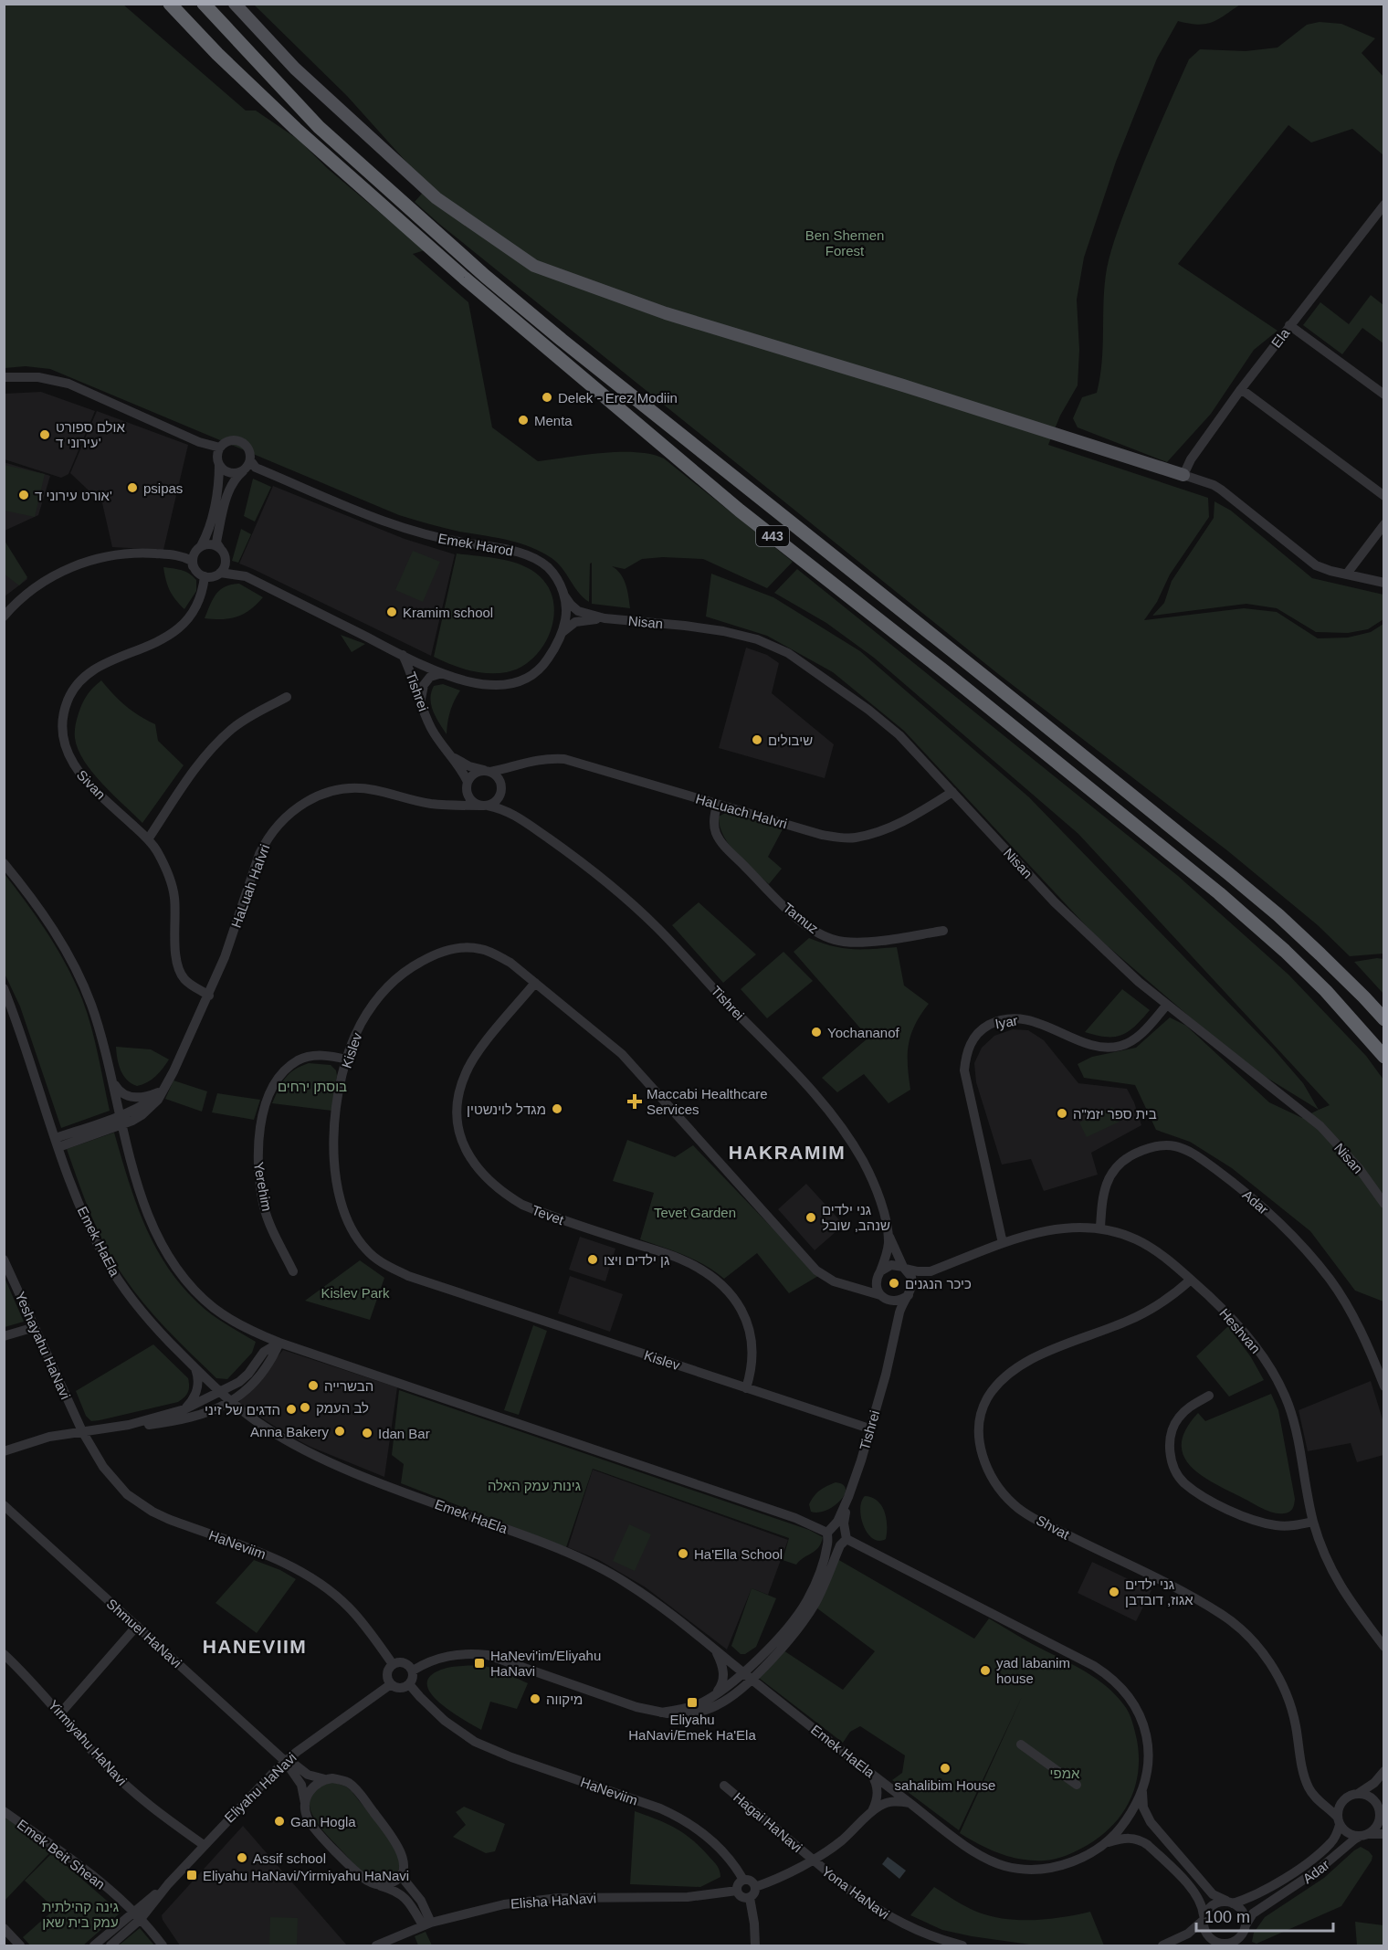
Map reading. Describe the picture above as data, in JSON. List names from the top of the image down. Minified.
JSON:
{"streets":{"highway":["443"],"street":["Ela","Emek Harod","Nisan","Tishrei","Sivan","HaLuach HaIvri","HaLuah HaIvri","Tamuz","Iyar","Kislev","Yerehim","Adar","Tevet","Emek HaEla","Heshvan","Yeshayahu HaNavi","Shvat","HaNeviim","Shmuel HaNavi","Yirmiyahu HaNavi","Eliyahu HaNavi","Hagai HaNavi","Emek Beit Shean","Yona HaNavi","Elisha HaNavi"]},"crossings":[["Emek Harod","Nisan"],["Emek Harod","Tishrei"],["Emek Harod","Sivan"],["Nisan","HaLuach HaIvri"],["Nisan","Iyar"],["Tishrei","HaLuach HaIvri"],["Tishrei","HaLuah HaIvri"],["Tishrei","Kislev"],["Tishrei","Emek HaEla"],["Tishrei","Heshvan"],["Sivan","HaLuah HaIvri"],["HaLuach HaIvri","HaLuah HaIvri"],["HaLuach HaIvri","Tamuz"],["HaLuah HaIvri","Emek HaEla"],["Iyar","Heshvan"],["Kislev","Yerehim"],["Kislev","Tevet"],["Kislev","Heshvan"],["Adar","Heshvan"],["Adar","Shvat"],["Heshvan","Shvat"],["Yeshayahu HaNavi","HaNeviim"],["HaNeviim","Eliyahu HaNavi"],["HaNeviim","Elisha HaNavi"],["Shmuel HaNavi","Eliyahu HaNavi"],["Yirmiyahu HaNavi","Eliyahu HaNavi"],["Eliyahu HaNavi","Emek Beit Shean"],["Hagai HaNavi","Yona HaNavi"]],"districts":["HAKRAMIM","HANEVIIM"],"parks":["Ben Shemen Forest","בוסתן ירחים","Tevet Garden","Kislev Park","גינות עמק האלה","אמפי","גינה קהילתית עמק בית שאן"],"places":{"other":["Delek - Erez Modiin","Menta","אולם ספורט עירוני ד'","psipas","אורט עירוני ד'","Kramim school","שיבולים","Yochananof","מגדל לוינשטין","בית ספר יזמ\"ה","גני ילדים שנהב, שובל","גן ילדים ויצו","כיכר הנגנים","הבשרייה","לב העמק","הדגים של זיני","Anna Bakery","Idan Bar","Ha'Ella School","גני ילדים אגוז, דובדבן","yad labanim house","מיקווה","sahalibim House","Gan Hogla","Assif school"],"health":["Maccabi Healthcare Services"],"transit":["HaNevi'im/Eliyahu HaNavi","Eliyahu HaNavi/Emek Ha'Ela","Eliyahu HaNavi/Yirmiyahu HaNavi"]},"scale_bar":"100 m"}
